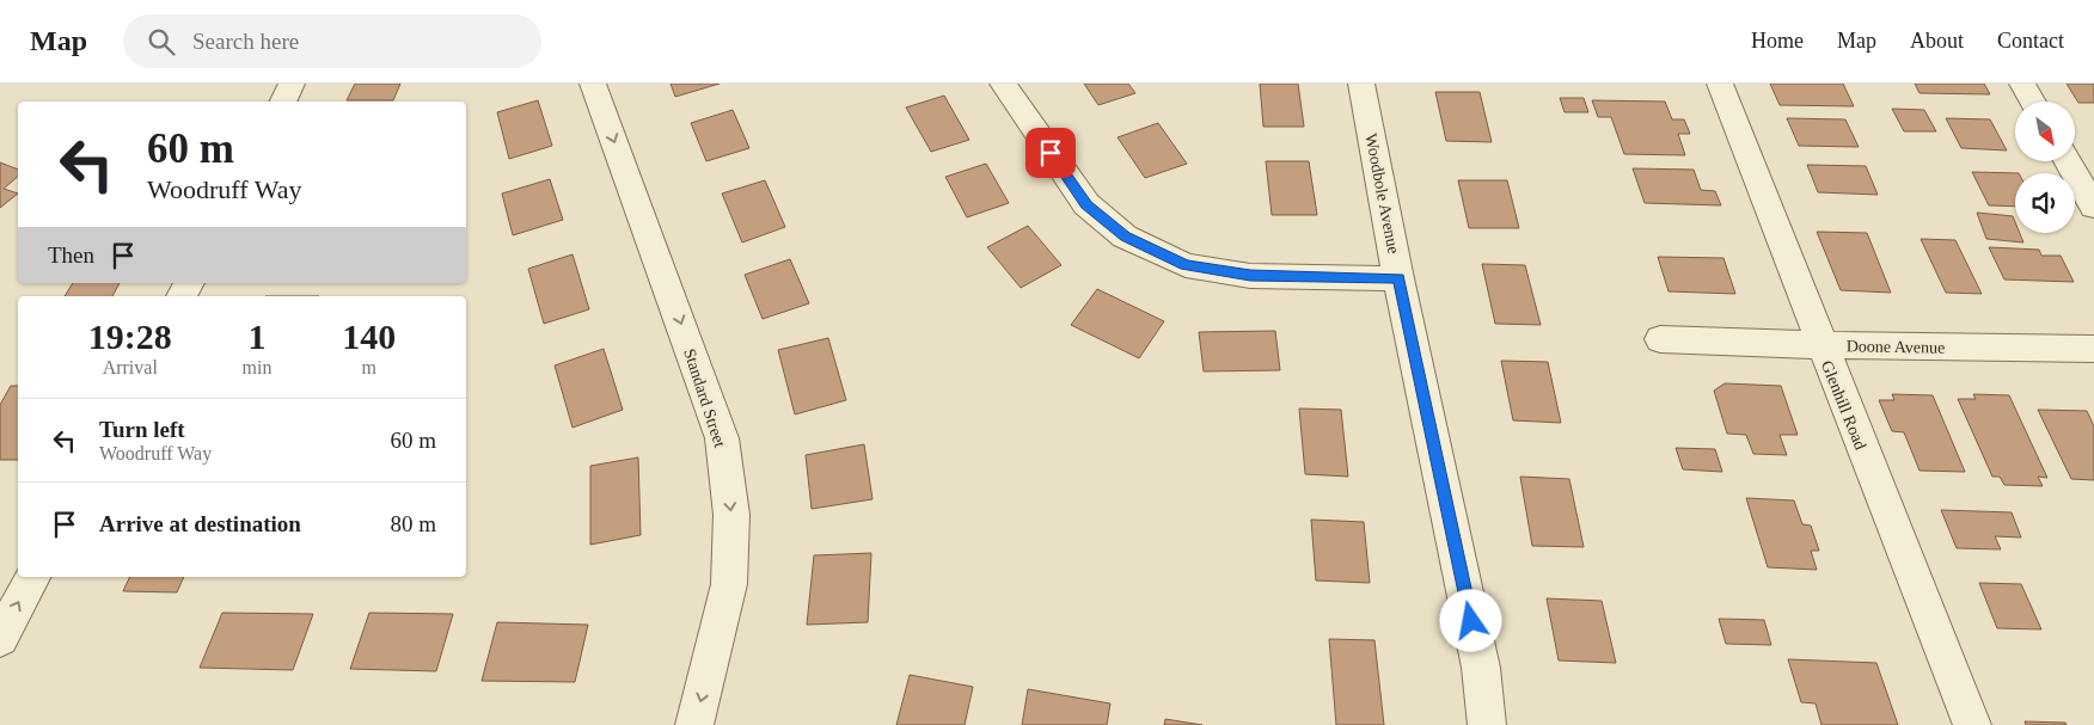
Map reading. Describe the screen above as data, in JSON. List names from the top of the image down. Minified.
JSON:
{"streets":{"street":["Woodbole Avenue","Doone Avenue","Standard Street","Glenhill Road"]},"crossings":[["Doone Avenue","Glenhill Road"]],"one_way":["Standard Street"],"north":"bottom right","page":{"header":"Map","search":"Search here","nav":["Home","Map","About","Contact"],"turn":["60 m","Woodruff Way"],"then":"Then","eta":["19:28","Arrival","1","min","140","m"],"list":[{"name":"Turn left","note":"Woodruff Way","value":"60 m"},{"name":"Arrive at destination","value":"80 m"}]}}
